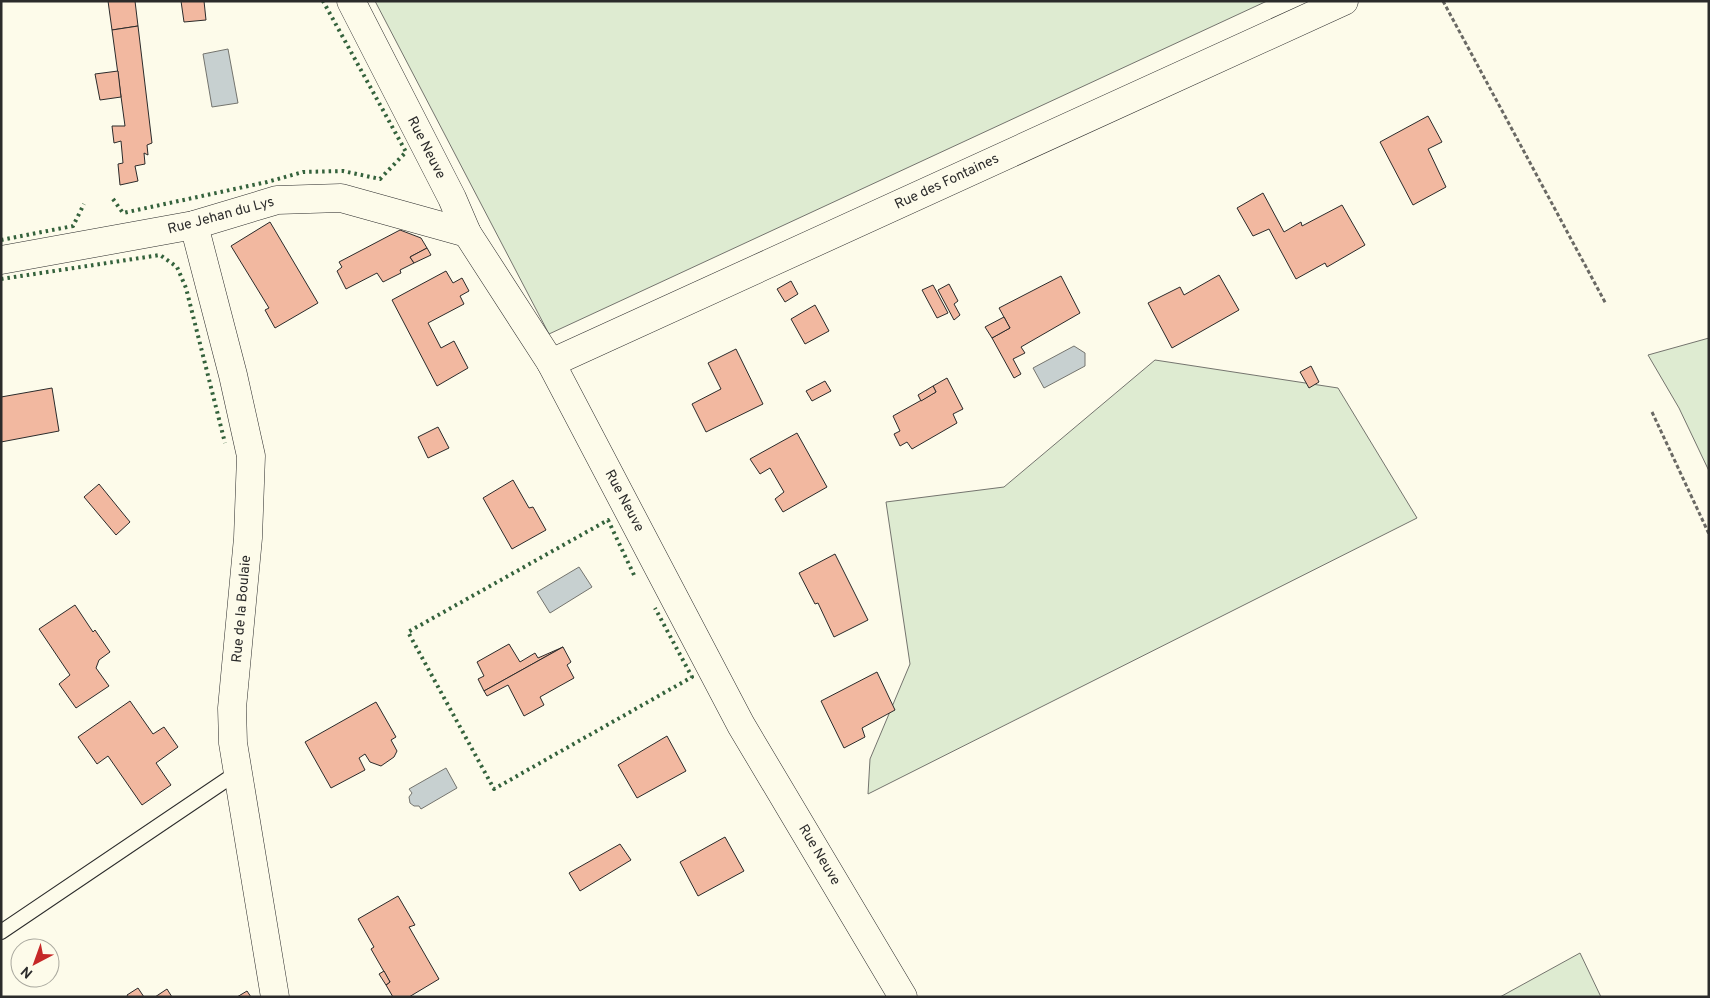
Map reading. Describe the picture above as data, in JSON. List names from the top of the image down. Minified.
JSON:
{"streets":{"street":["Rue Neuve","Rue des Fontaines","Rue Jehan du Lys","Rue de la Boulaie"]},"crossings":[["Rue Neuve","Rue des Fontaines"],["Rue Neuve","Rue Jehan du Lys"],["Rue Jehan du Lys","Rue de la Boulaie"]],"north":"bottom left"}
